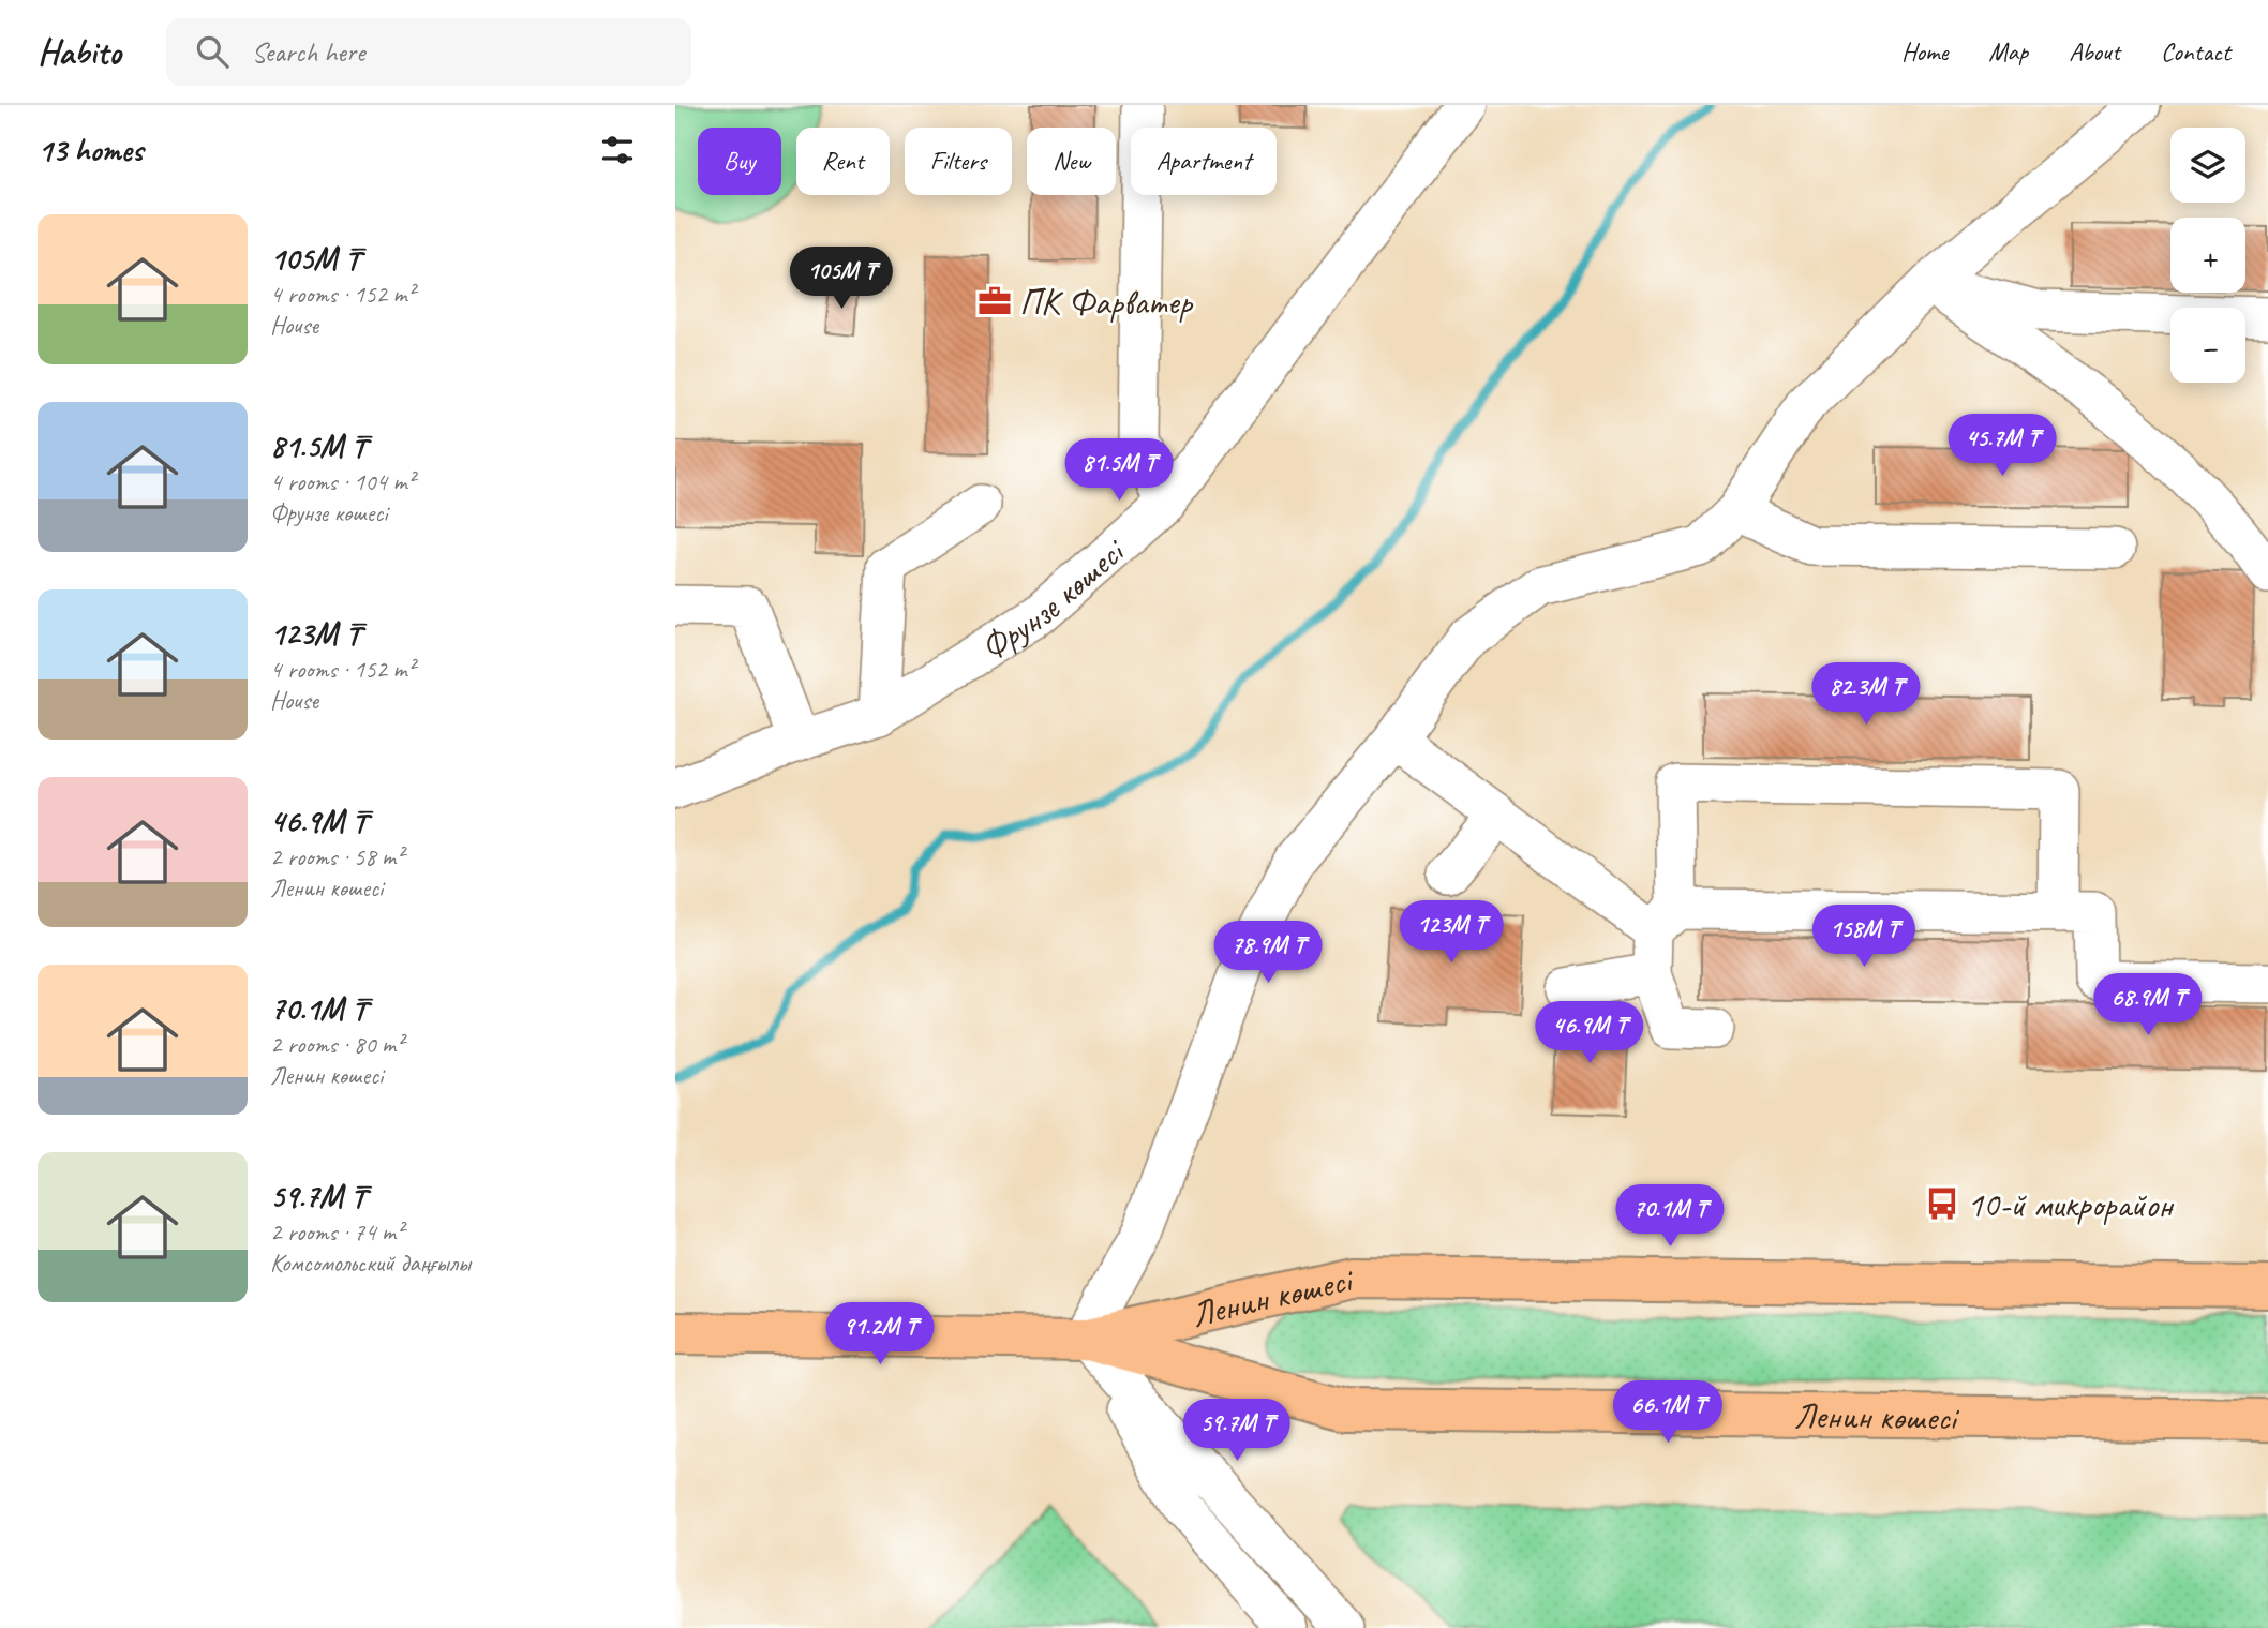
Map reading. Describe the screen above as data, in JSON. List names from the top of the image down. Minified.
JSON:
{"streets":{"main road":["Ленин көшесі"],"street":["Фрунзе көшесі"]},"places":{"office":["ПК Фарватер"],"bus stop":["10-й микрорайон"]},"page":{"header":"Habito","search":"Search here","nav":["Home","Map","About","Contact"],"heading":"13 homes","map_buttons":["+","−"],"chip":["Buy","Rent","Filters","New","Apartment"],"list":[{"name":"105M ₸","note":"4 rooms · 152 m² · House"},{"name":"81.5M ₸","note":"4 rooms · 104 m² · Фрунзе көшесі"},{"name":"123M ₸","note":"4 rooms · 152 m² · House"},{"name":"46.9M ₸","note":"2 rooms · 58 m² · Ленин көшесі"},{"name":"70.1M ₸","note":"2 rooms · 80 m² · Ленин көшесі"},{"name":"59.7M ₸","note":"2 rooms · 74 m² · Комсомольский даңғылы"}],"price":["105M ₸","45.7M ₸","81.5M ₸","82.3M ₸","123M ₸","158M ₸","78.9M ₸","68.9M ₸","46.9M ₸","70.1M ₸","91.2M ₸","66.1M ₸","59.7M ₸"]}}
